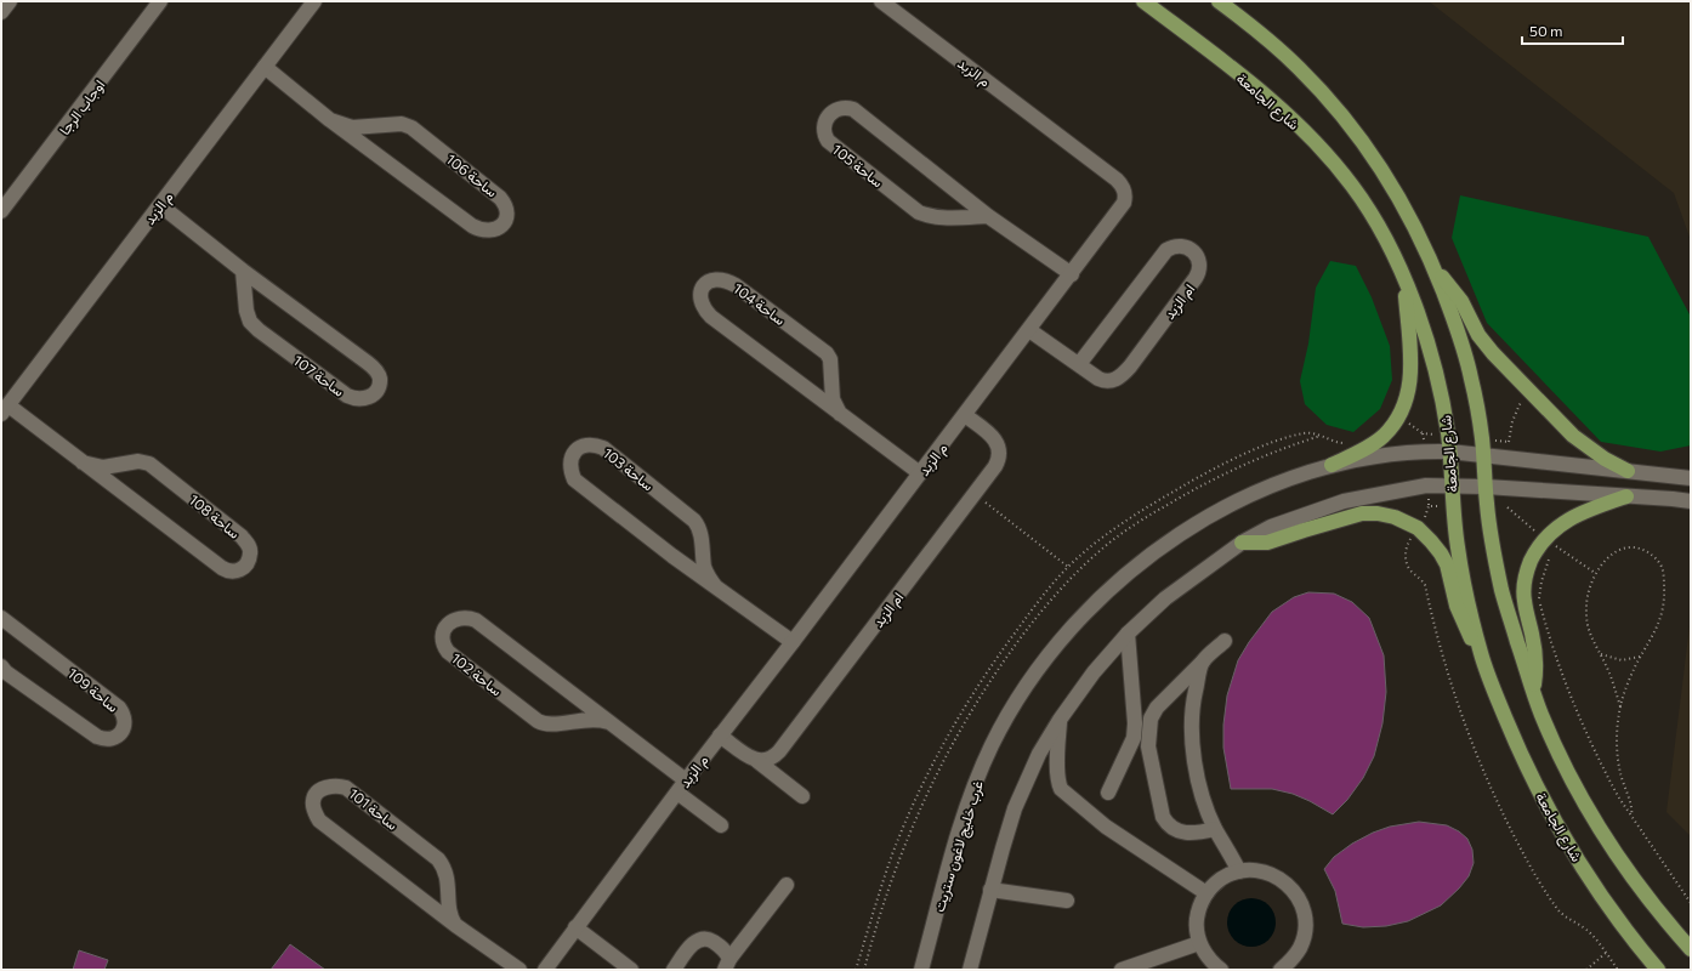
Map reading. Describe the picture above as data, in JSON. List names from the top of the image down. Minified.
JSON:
{"streets":{"main road":["شارع الجامعة"],"street":["م الزبد","اوجاب الرجا","ساحة 105","ساحة 106","ام الزبد","ساحة 104","ساحة 107","ساحة 103","ساحة 108","ساحة 102","ساحة 109","ساحة 101","غرب خليج لاغون ستريت"]},"crossings":[["م الزبد","ساحة 105"],["م الزبد","ساحة 106"],["م الزبد","ام الزبد"],["م الزبد","ساحة 104"],["م الزبد","ساحة 107"],["م الزبد","ساحة 103"],["م الزبد","ساحة 108"],["م الزبد","ساحة 102"],["شارع الجامعة","غرب خليج لاغون ستريت"]],"scale_bar":"50 m"}
